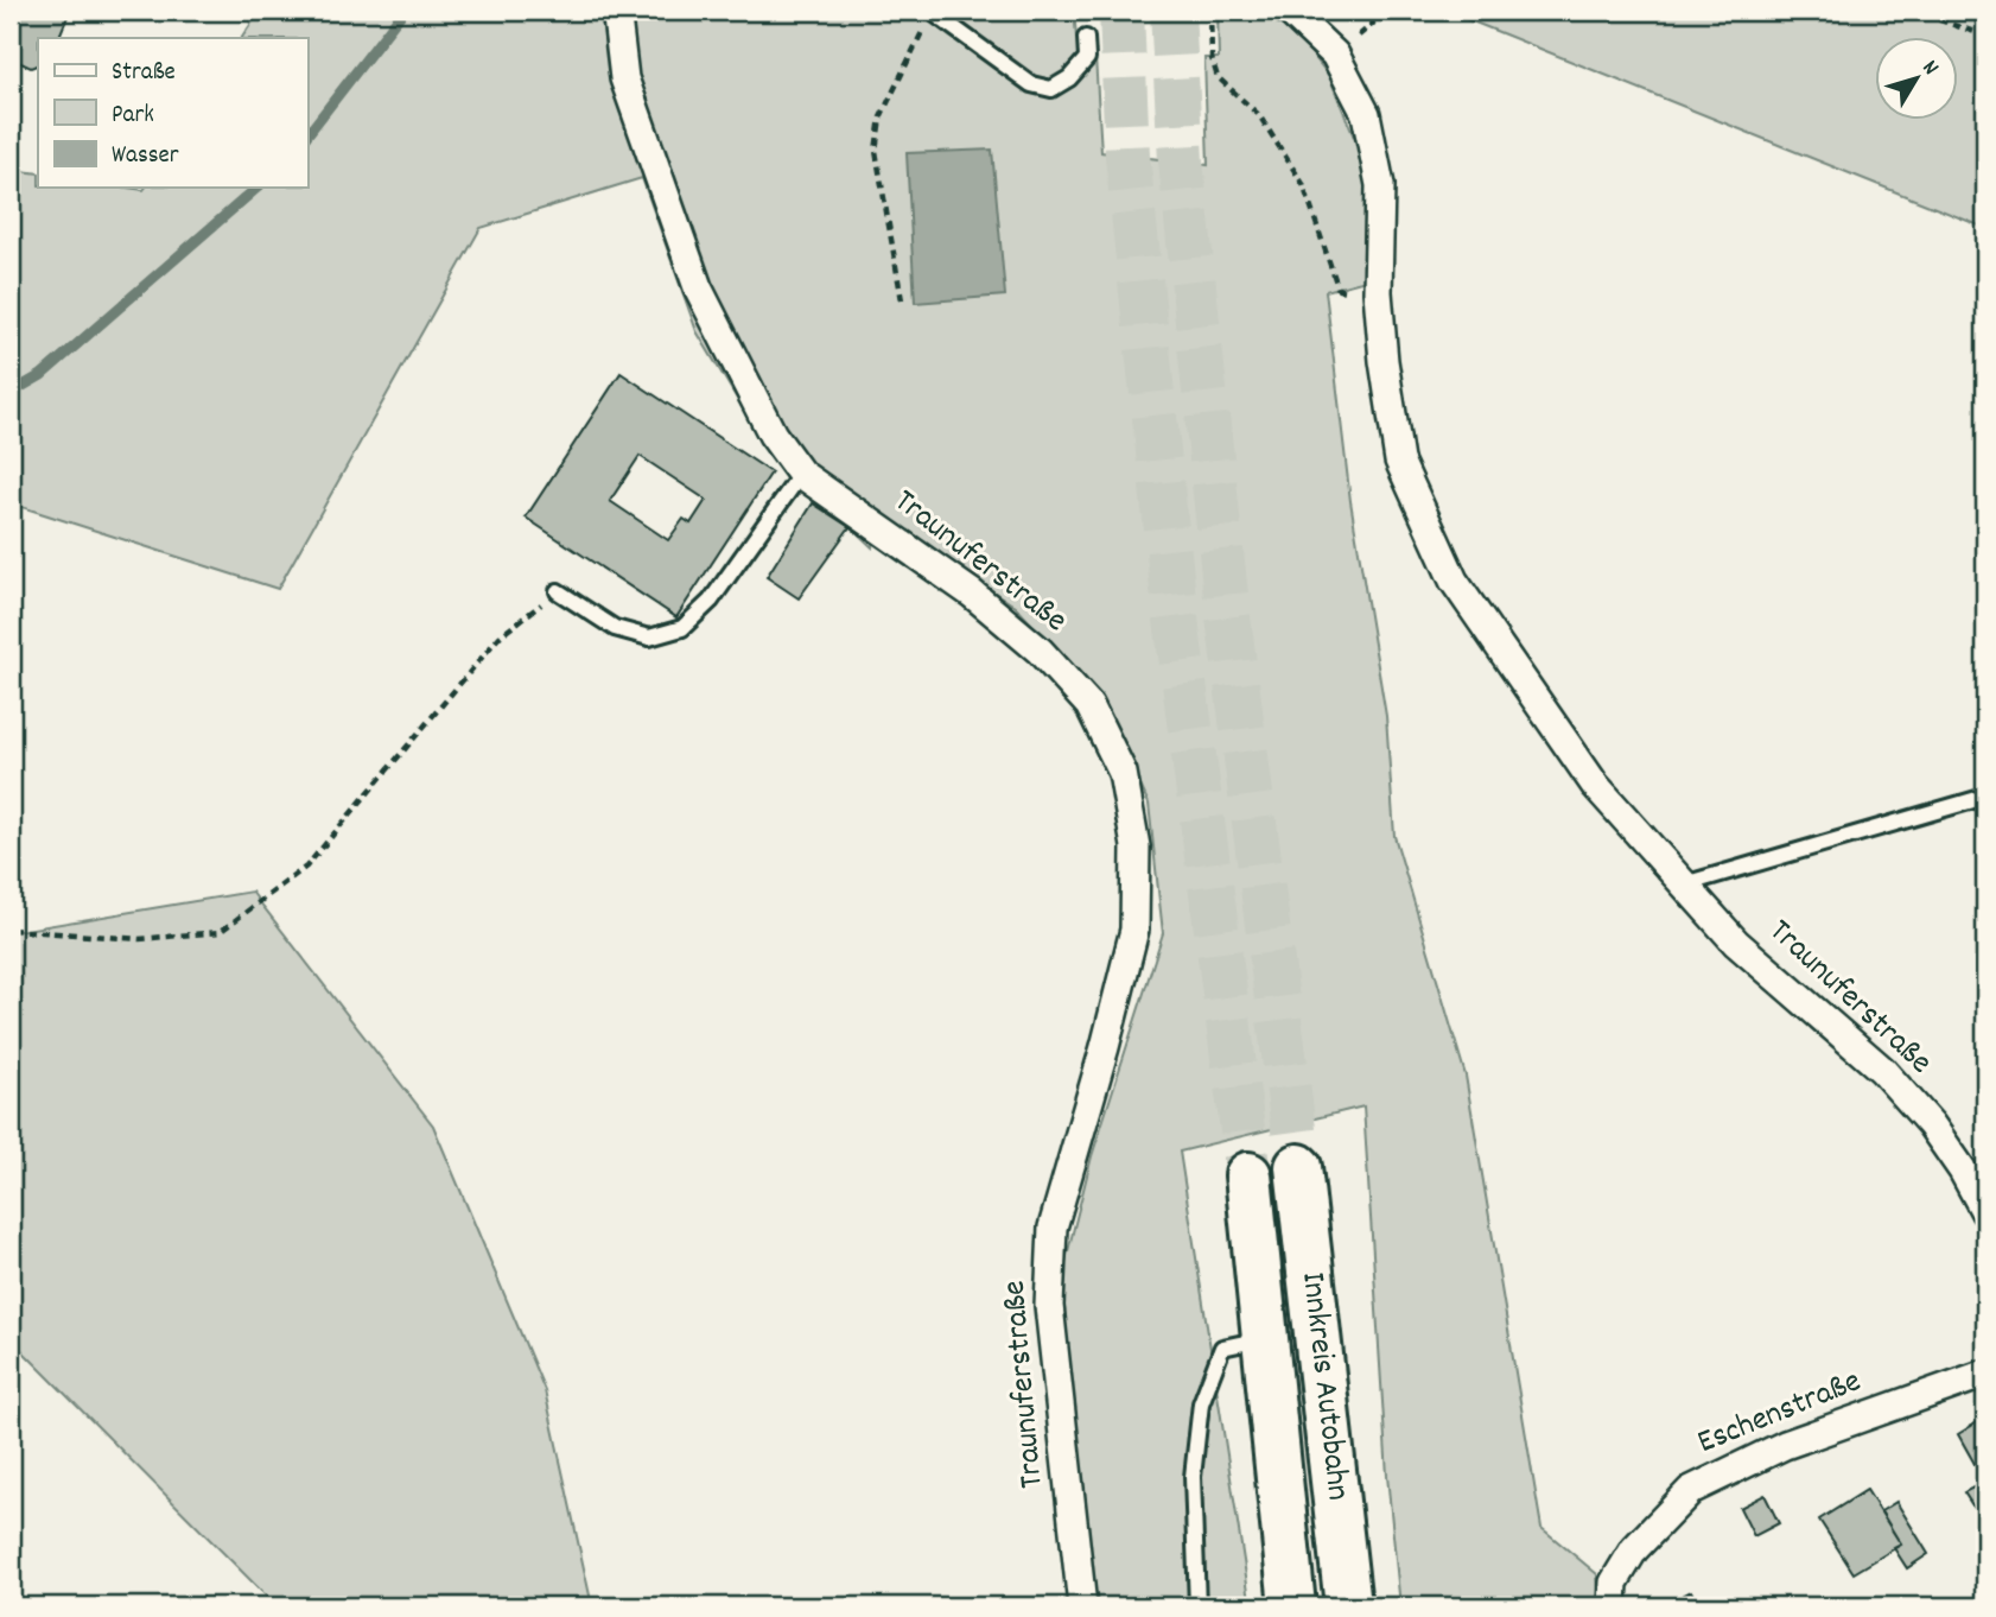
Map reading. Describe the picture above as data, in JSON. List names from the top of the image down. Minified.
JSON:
{"streets":{"highway":["Innkreis Autobahn"],"street":["Traunuferstraße","Eschenstraße"]},"legend":["Straße","Park","Wasser"],"north":"top right"}
